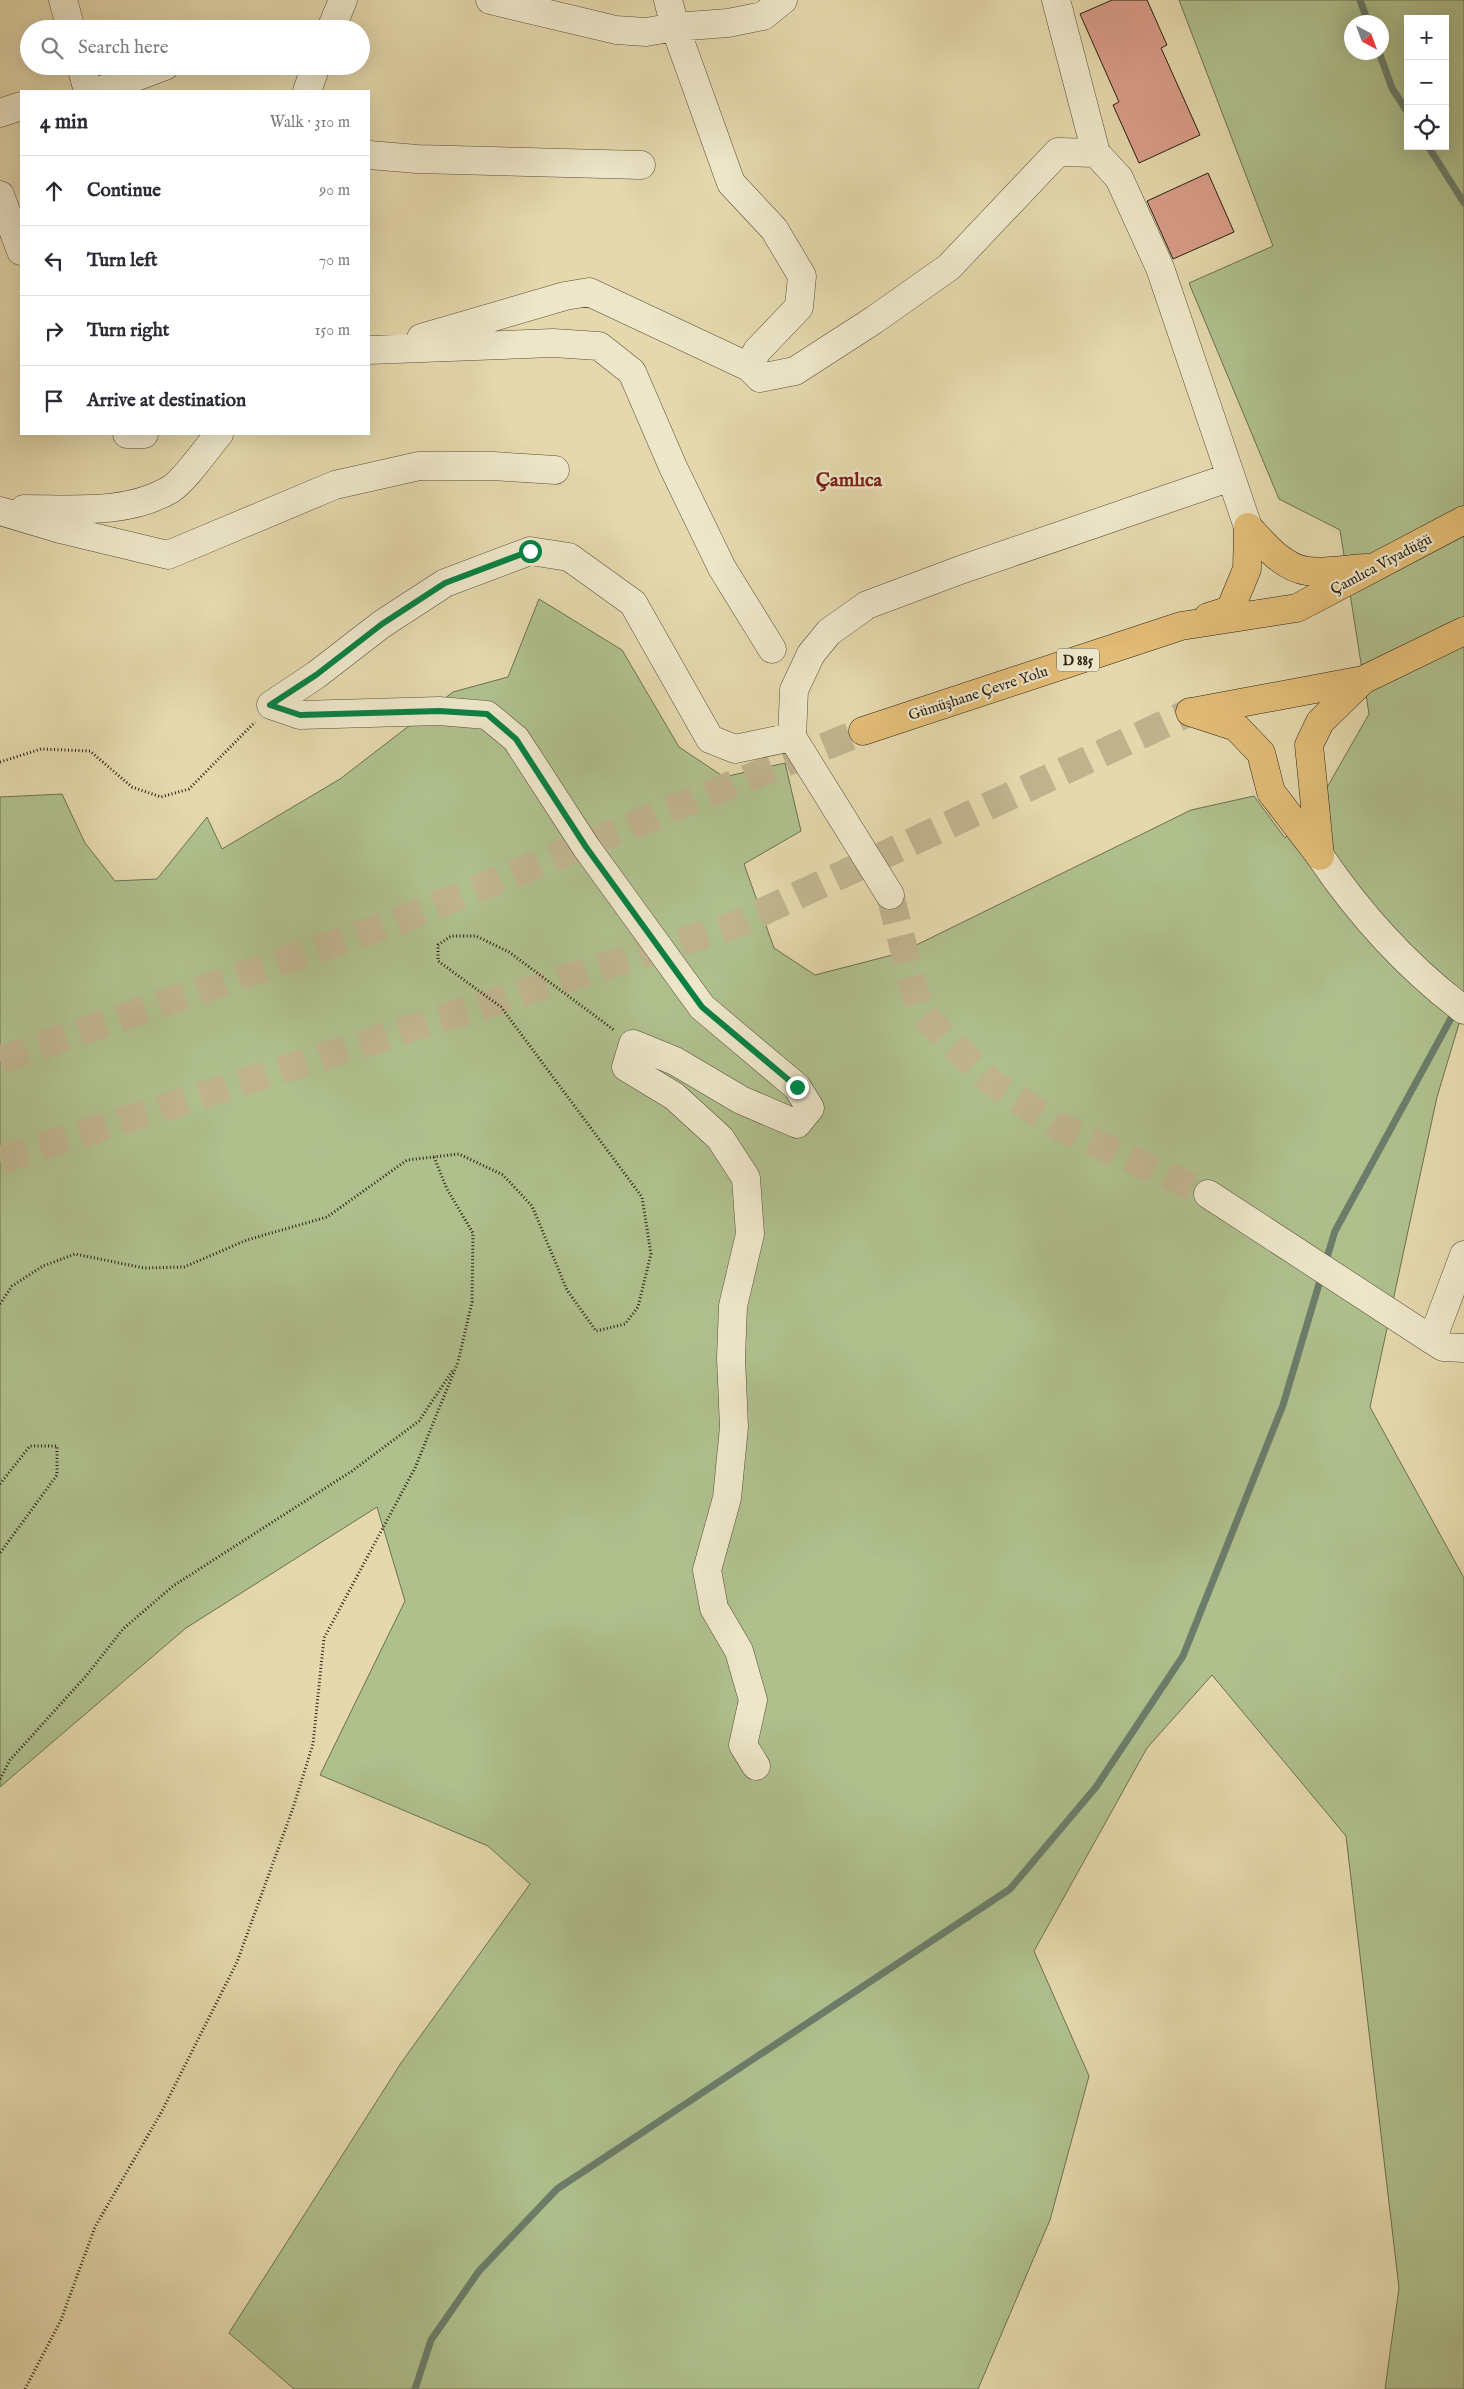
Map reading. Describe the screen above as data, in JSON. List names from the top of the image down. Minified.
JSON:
{"streets":{"highway":["Çamlıca Viyadüğü","D 885","Gümüşhane Çevre Yolu"]},"crossings":[["Çamlıca Viyadüğü","Gümüşhane Çevre Yolu"]],"districts":["Çamlıca"],"north":"bottom right","page":{"map_buttons":["+","−"],"search":"Search here","heading":["4 min","Walk · 310 m"],"list":[["Continue","90 m"],["Turn left","70 m"],["Turn right","150 m"],"Arrive at destination"]}}
